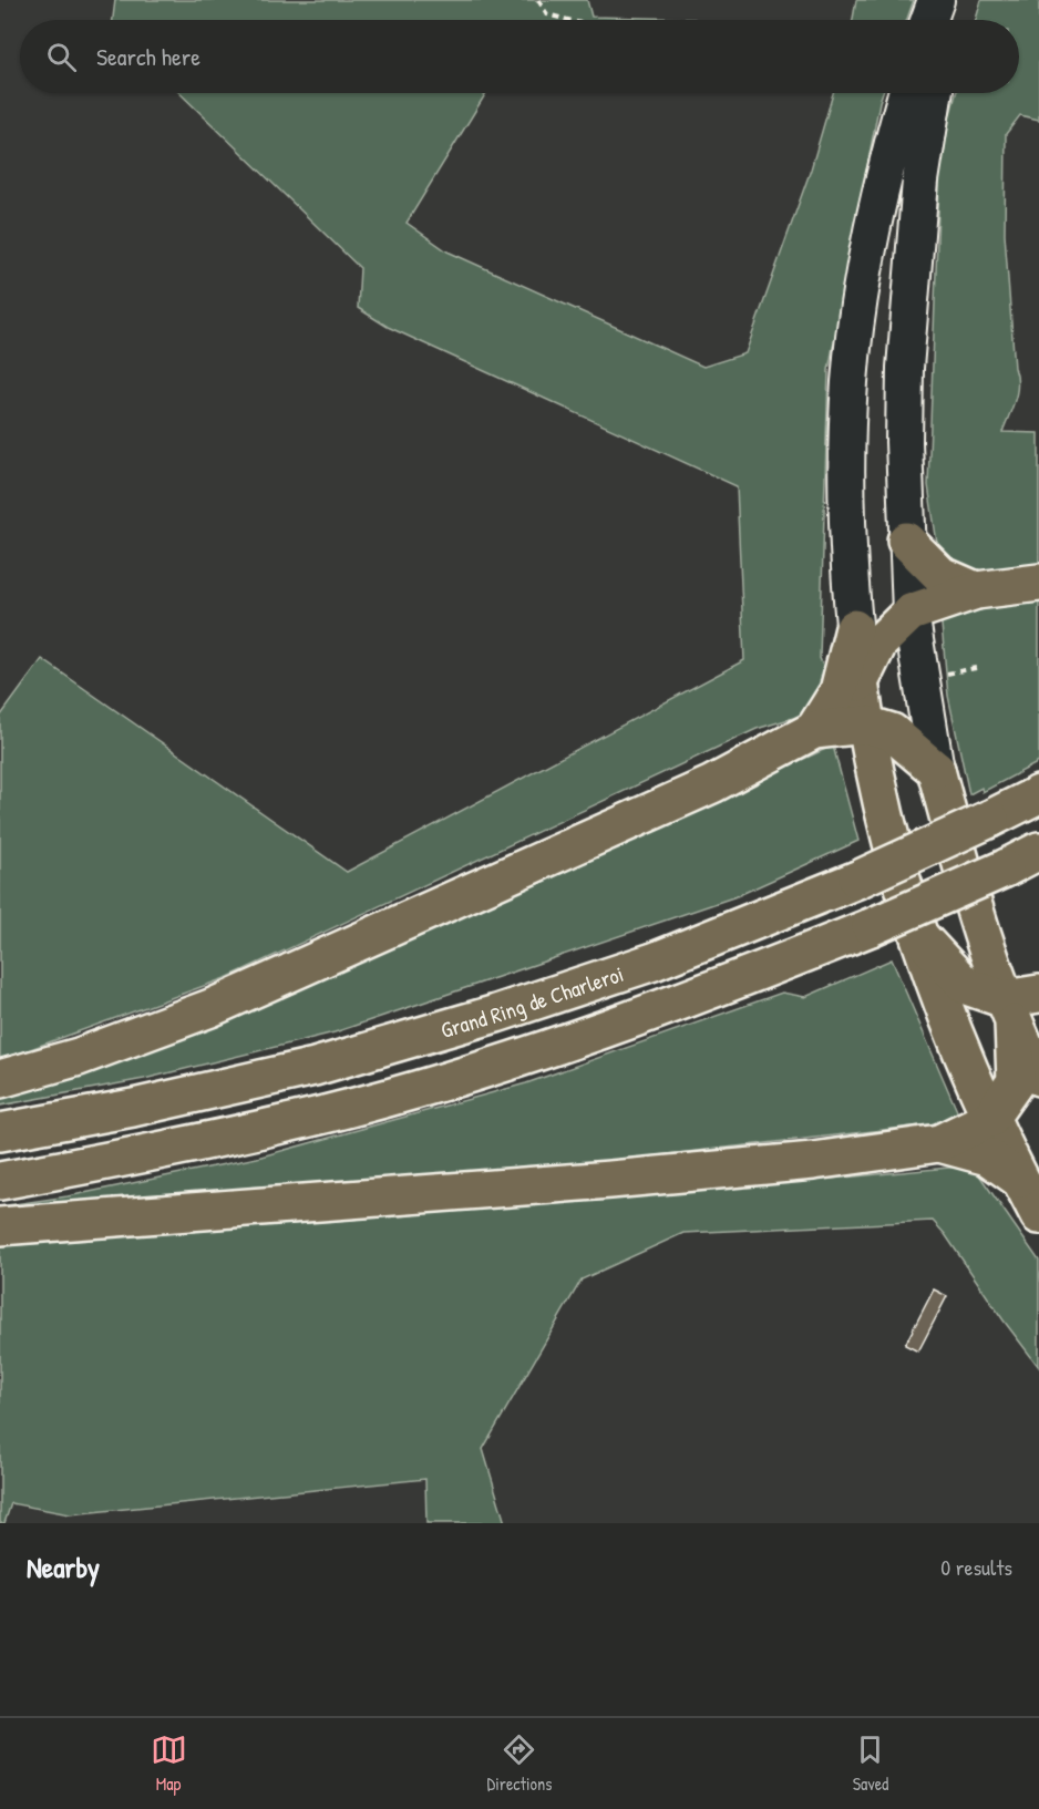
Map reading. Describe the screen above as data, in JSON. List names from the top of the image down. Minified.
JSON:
{"streets":{"main road":["Grand Ring de Charleroi"]},"page":{"search":"Search here","heading":["Nearby","0 results"],"nav":["Map","Directions","Saved"]}}
